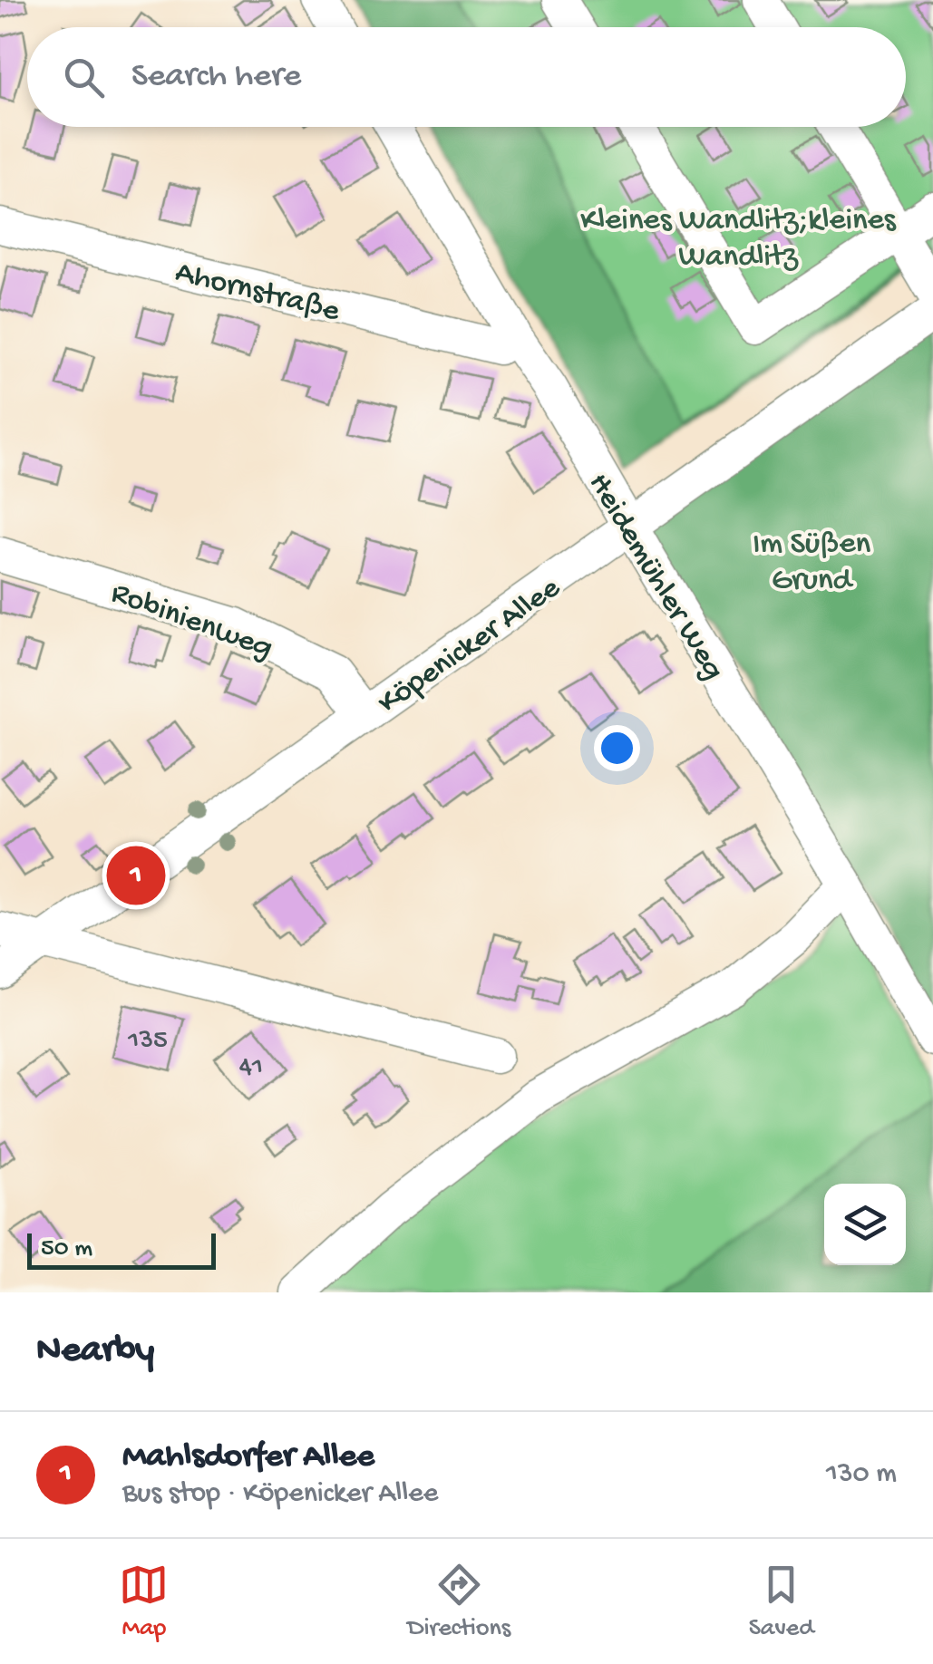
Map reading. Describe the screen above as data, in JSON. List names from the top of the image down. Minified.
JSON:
{"streets":{"street":["Ahornstraße","Heidemühler Weg","Robinienweg","Köpenicker Allee"]},"crossings":[["Ahornstraße","Heidemühler Weg"],["Heidemühler Weg","Köpenicker Allee"],["Robinienweg","Köpenicker Allee"]],"parks":["Kleines Wandlitz;kleines Wandlitz","Im Süßen Grund"],"house_numbers":["135","41"],"scale_bar":"50 m","page":{"search":"Search here","pins":"1","scale":"50 m","heading":"Nearby","list":[{"mark":"1","name":"Mahlsdorfer Allee","note":"Bus stop · Köpenicker Allee","value":"130 m"}],"nav":["Map","Directions","Saved"]}}
